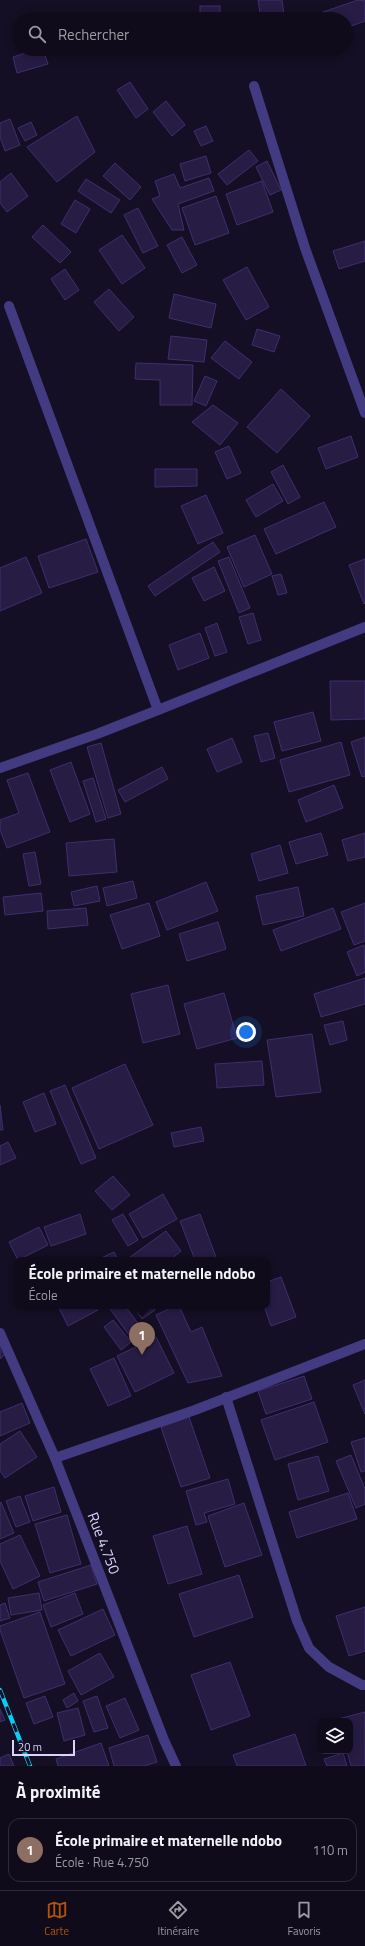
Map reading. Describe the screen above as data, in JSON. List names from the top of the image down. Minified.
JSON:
{"streets":{"street":["Rue 4.750"]},"scale_bar":"20 m","page":{"search":"Rechercher","popup":["École primaire et maternelle ndobo","École"],"pins":"1","scale":"20 m","heading":"À proximité","list":[{"mark":"1","name":"École primaire et maternelle ndobo","note":"École · Rue 4.750","value":"110 m"}],"nav":["Carte","Itinéraire","Favoris"]}}
